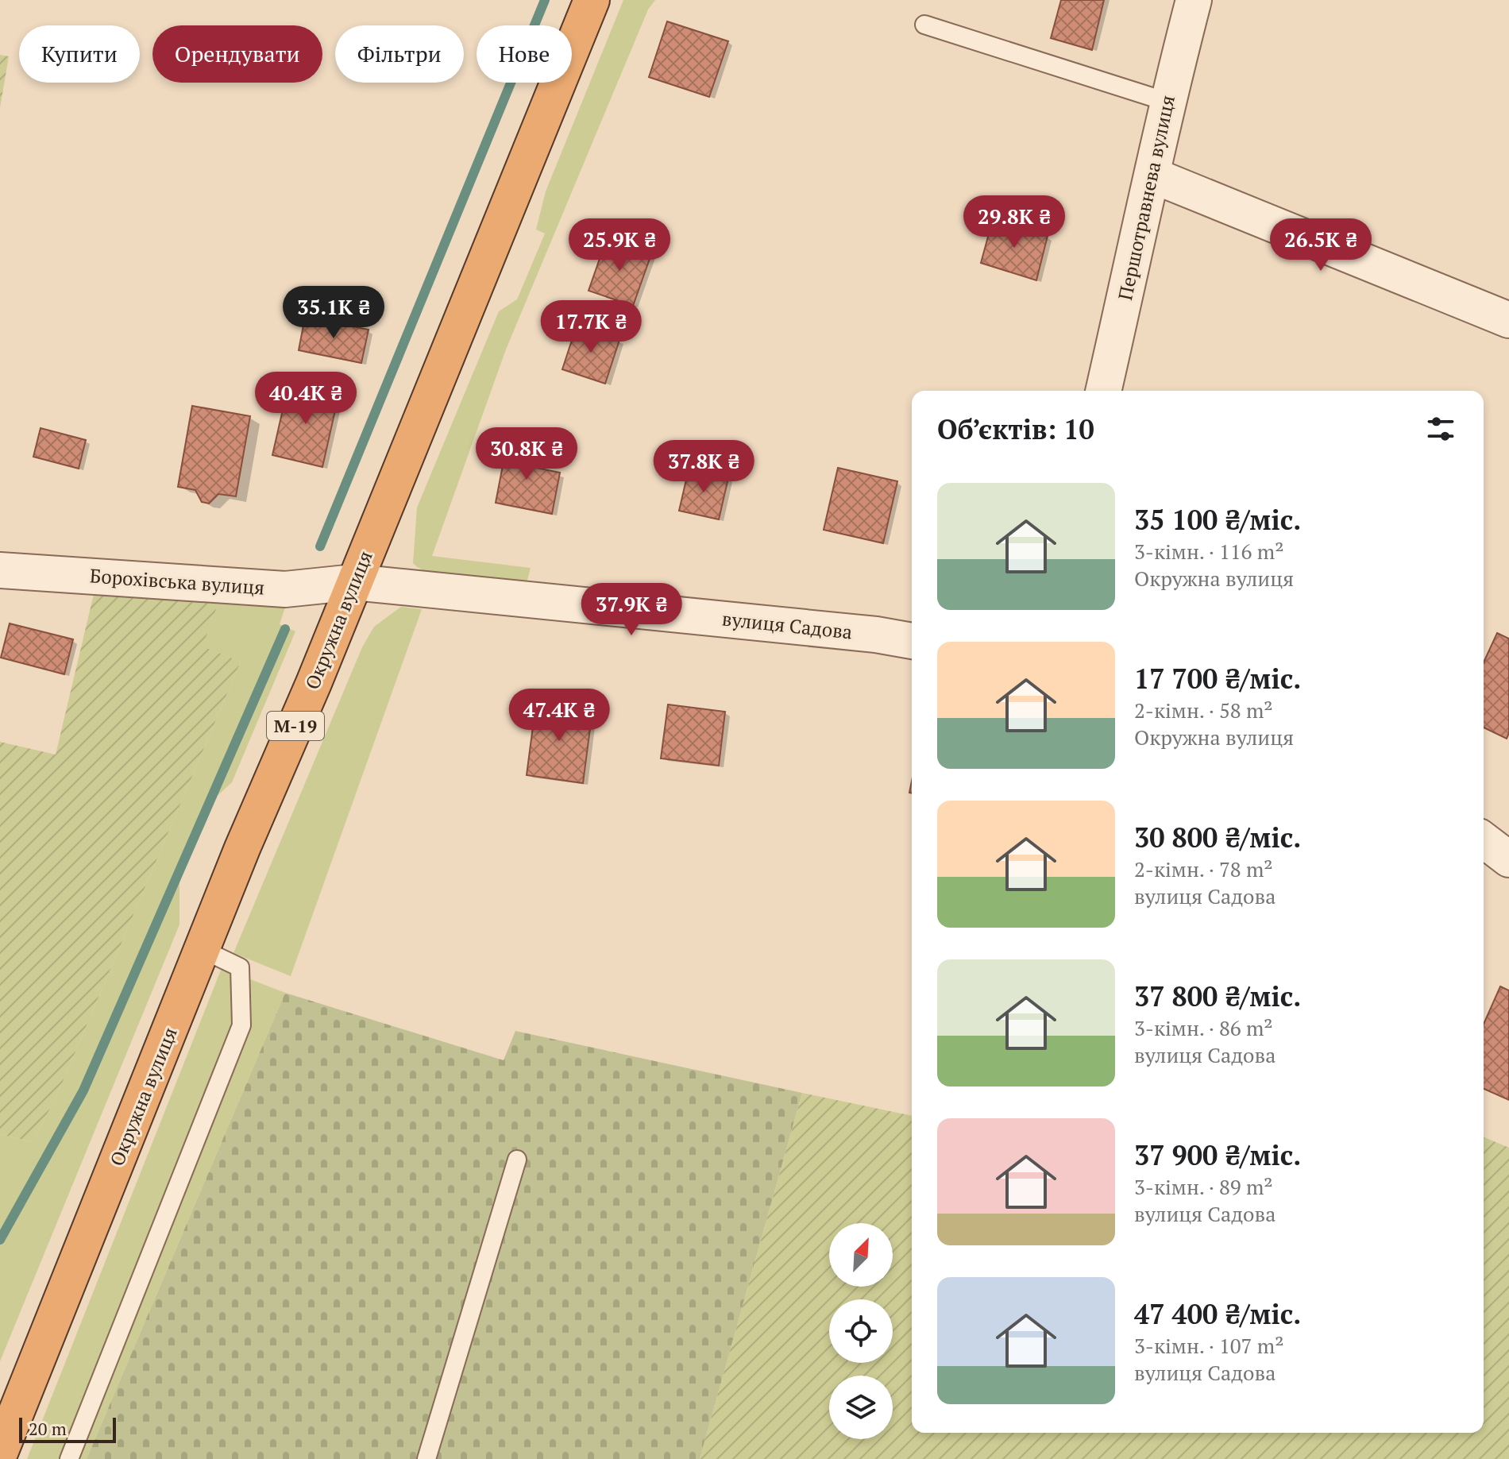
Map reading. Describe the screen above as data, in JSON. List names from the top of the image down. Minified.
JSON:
{"streets":{"highway":["Окружна вулиця","М-19"],"street":["Першотравнева вулиця","Борохівська вулиця","вулиця Садова"]},"crossings":[["Борохівська вулиця","Окружна вулиця"],["Борохівська вулиця","вулиця Садова"],["Окружна вулиця","вулиця Садова"]],"scale_bar":"20 m","north":"top right","page":{"chip":["Купити","Орендувати","Фільтри","Нове"],"price":["29.8K ₴","25.9K ₴","26.5K ₴","35.1K ₴","17.7K ₴","40.4K ₴","30.8K ₴","37.8K ₴","37.9K ₴","47.4K ₴"],"heading":"Об’єктів: 10","list":[{"name":"35 100 ₴/міс.","note":"3-кімн. · 116 m² · Окружна вулиця"},{"name":"17 700 ₴/міс.","note":"2-кімн. · 58 m² · Окружна вулиця"},{"name":"30 800 ₴/міс.","note":"2-кімн. · 78 m² · вулиця Садова"},{"name":"37 800 ₴/міс.","note":"3-кімн. · 86 m² · вулиця Садова"},{"name":"37 900 ₴/міс.","note":"3-кімн. · 89 m² · вулиця Садова"},{"name":"47 400 ₴/міс.","note":"3-кімн. · 107 m² · вулиця Садова"}],"scale":"20 m"}}
